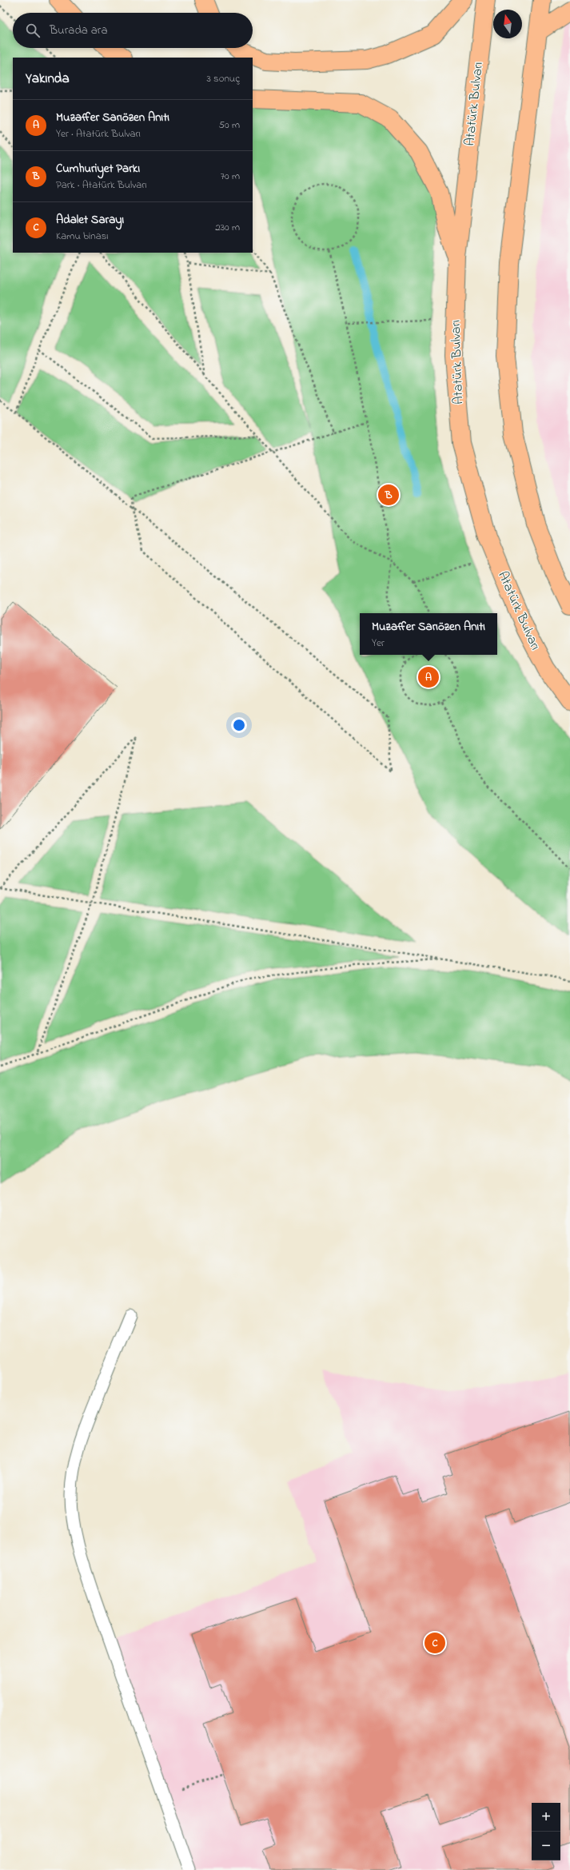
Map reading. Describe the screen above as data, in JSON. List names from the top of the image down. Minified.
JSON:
{"streets":{"main road":["Atatürk Bulvarı"]},"north":"top","page":{"search":"Burada ara","heading":["Yakında","3 sonuç"],"list":[{"mark":"A","name":"Muzaffer Sarıözen Anıtı","note":"Yer · Atatürk Bulvarı","value":"50 m"},{"mark":"B","name":"Cumhuriyet Parkı","note":"Park · Atatürk Bulvarı","value":"70 m"},{"mark":"C","name":"Adalet Sarayı","note":"Kamu binası","value":"230 m"}],"pins":["B","A","C"],"popup":["Muzaffer Sarıözen Anıtı","Yer"],"map_buttons":["+","−"]}}
